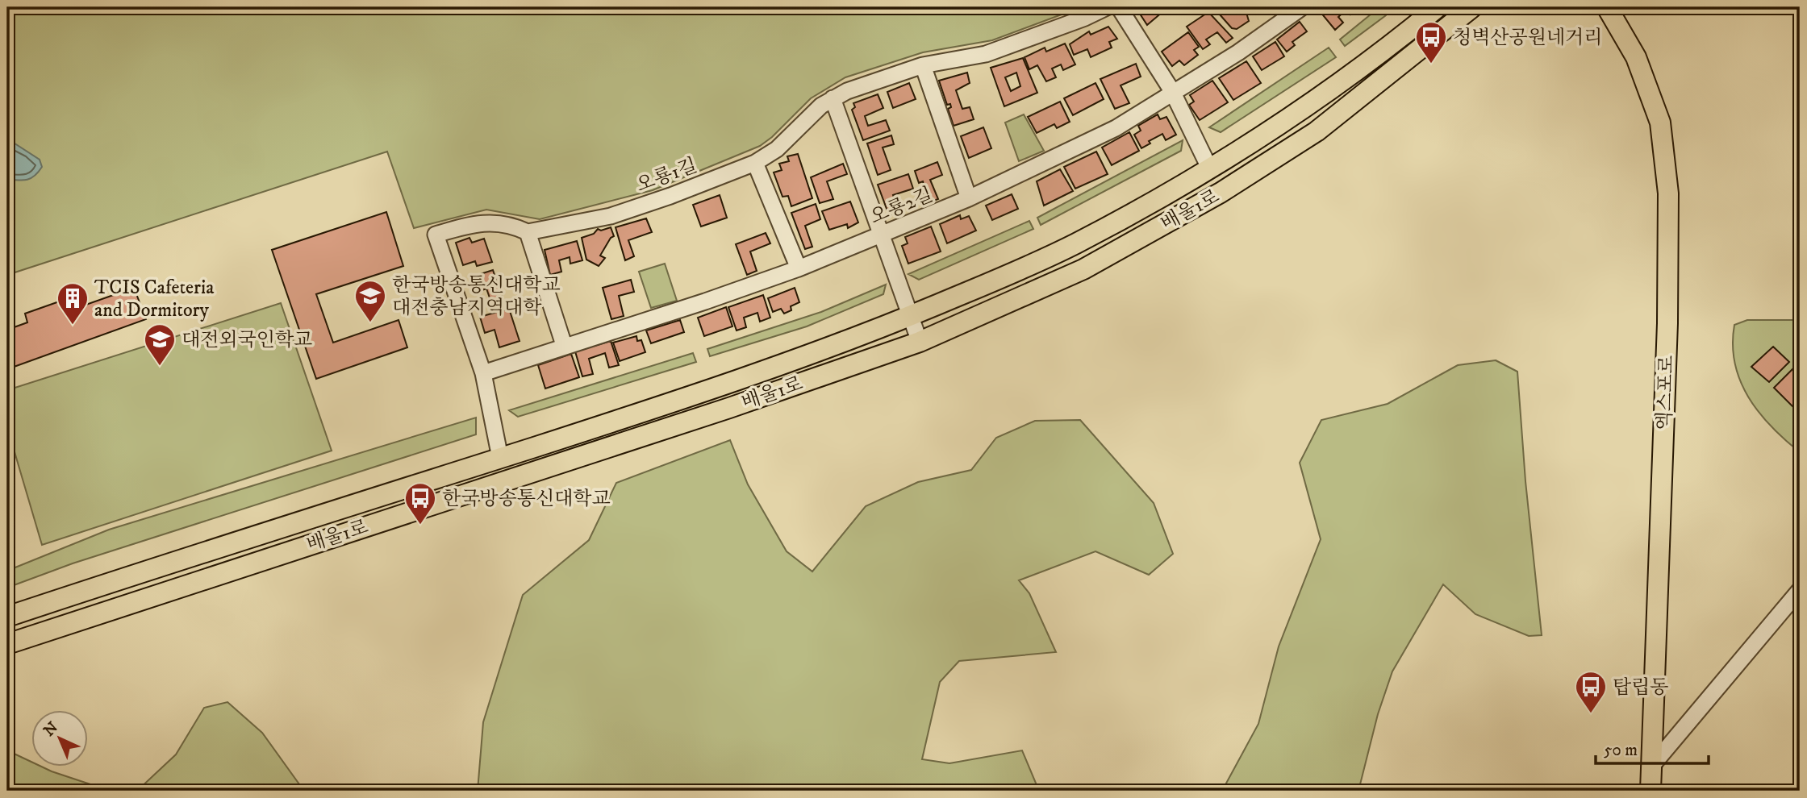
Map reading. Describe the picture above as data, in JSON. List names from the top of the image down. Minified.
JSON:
{"streets":{"main road":["배울1로","엑스포로"],"street":["오룡1길","오룡2길"]},"crossings":[["오룡1길","오룡2길"],["오룡1길","배울1로"]],"places":{"bus stop":["청벽산공원네거리","한국방송통신대학교","탑립동"],"school or university":["한국방송통신대학교 대전충남지역대학","대전외국인학교"],"building":["TCIS Cafeteria and Dormitory"]},"scale_bar":"50 m","north":"top left"}
